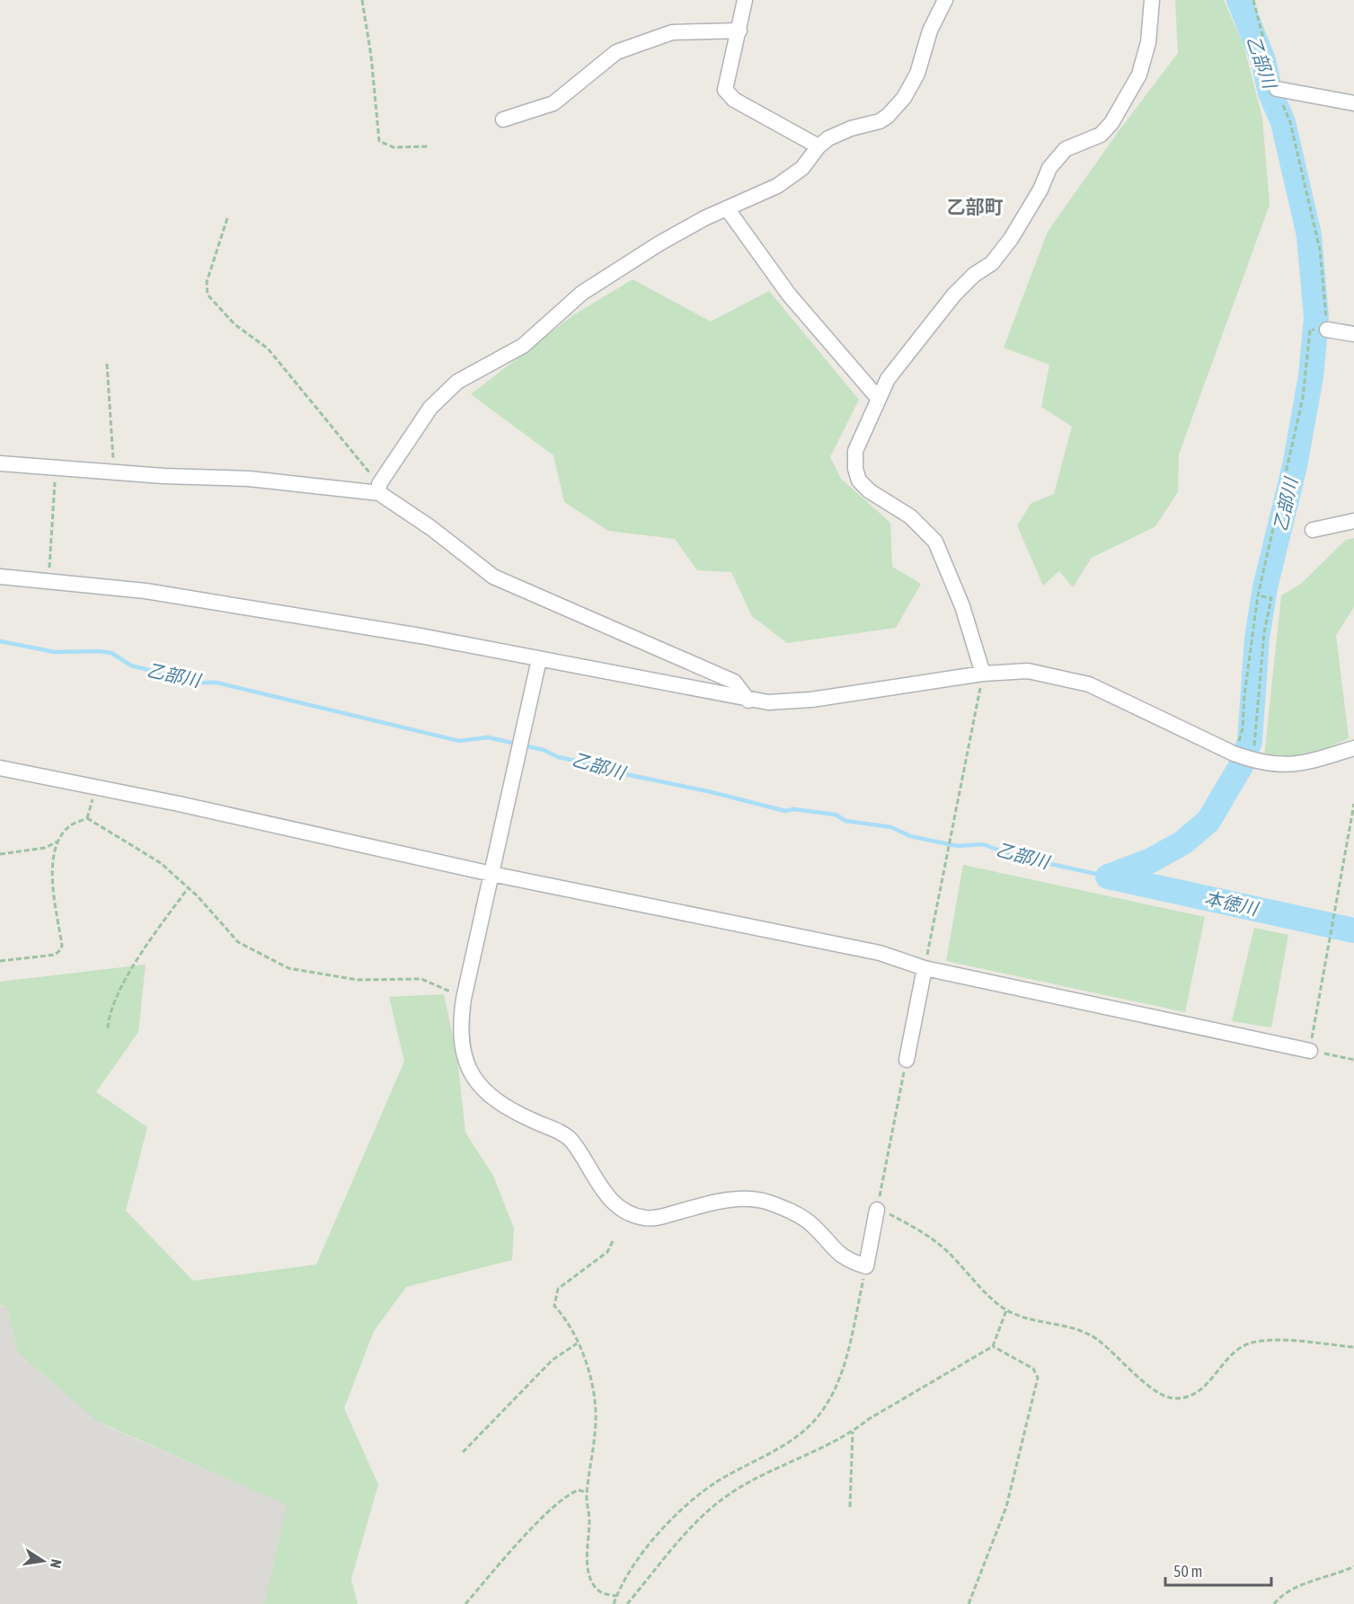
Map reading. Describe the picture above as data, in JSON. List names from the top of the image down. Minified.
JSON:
{"districts":["乙部町"],"water":["乙部川","本徳川"],"scale_bar":"50 m","north":"right"}
